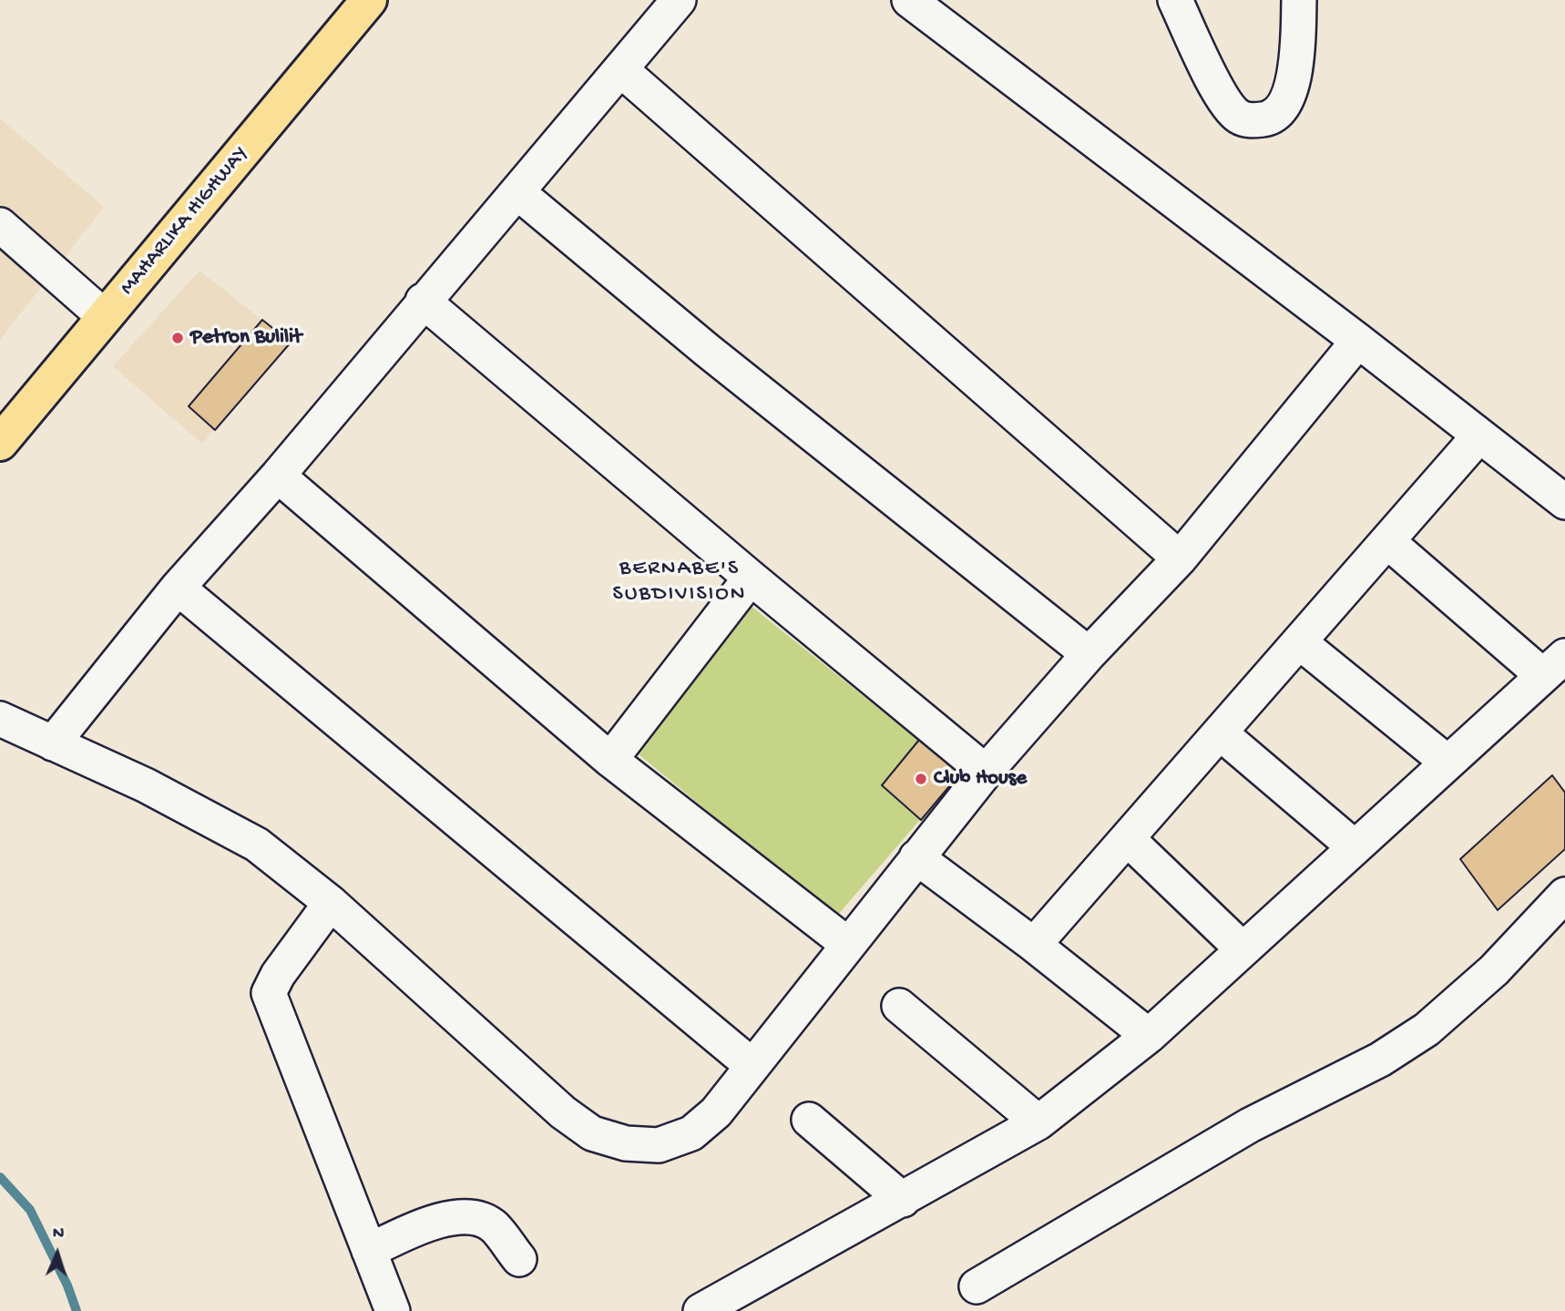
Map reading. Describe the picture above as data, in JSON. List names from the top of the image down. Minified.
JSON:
{"streets":{"main road":["MAHARLIKA HIGHWAY"]},"districts":["BERNABE'S SUBDIVISION"],"places":["Petron Bulilit","Club House"],"north":"top"}
